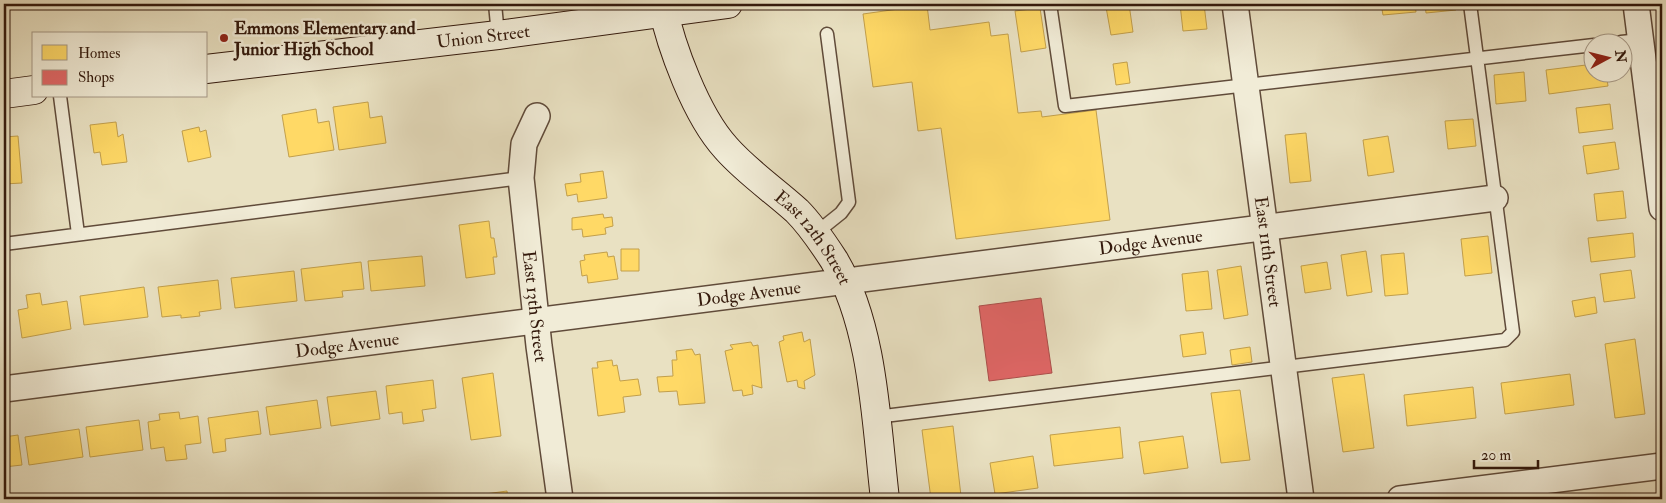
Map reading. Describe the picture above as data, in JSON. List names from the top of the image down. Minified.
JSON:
{"streets":{"street":["Union Street","East 12th Street","Dodge Avenue","East 11th Street","East 13th Street"]},"crossings":[["Union Street","East 12th Street"],["East 12th Street","Dodge Avenue"],["Dodge Avenue","East 11th Street"],["Dodge Avenue","East 13th Street"]],"places":["Emmons Elementary and Junior High School"],"legend":["Homes","Shops"],"scale_bar":"20 m","north":"right"}
